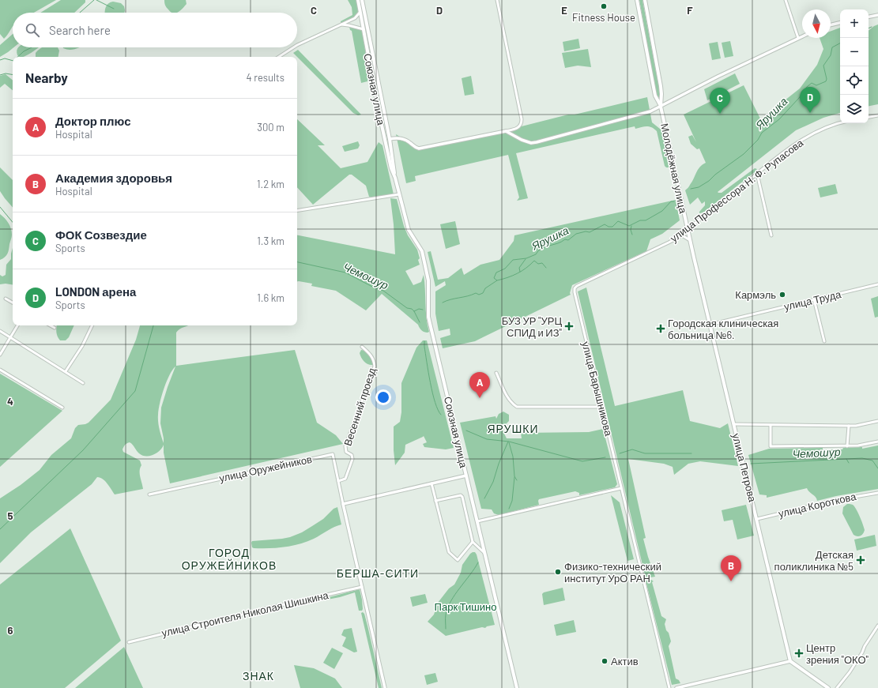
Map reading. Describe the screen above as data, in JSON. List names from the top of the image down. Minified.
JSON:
{"streets":{"main road":["Союзная улица","Молодёжная улица","улица Петрова"],"street":["улица Профессора Н. Ф. Рупасова","улица Труда","улица Барышникова","Весенний проезд","улица Оружейников","улица Короткова","улица Строителя Николая Шишкина"]},"crossings":[["Молодёжная улица","улица Профессора Н. Ф. Рупасова"],["Молодёжная улица","улица Петрова"],["улица Профессора Н. Ф. Рупасова","улица Барышникова"],["улица Профессора Н. Ф. Рупасова","улица Петрова"],["улица Труда","улица Петрова"],["Весенний проезд","улица Оружейников"],["улица Петрова","улица Короткова"]],"districts":["ЯРУШКИ","ГОРОД ОРУЖЕЙНИКОВ","БЕРША-СИТИ","ЗНАК"],"water":["Ярушка","Чемошур"],"parks":["Парк Тишино"],"places":{"other":["Fitness House","Кармэль","Физико-технический институт УрО РАН","Актив"],"health":["БУЗ УР \"УРЦ СПИД и ИЗ\"","Городская клиническая больница №6.","Детская поликлиника №5","Центр зрения \"ОКО\""]},"north":"bottom","page":{"map_buttons":["+","−"],"search":"Search here","heading":["Nearby","4 results"],"pins":["D","C","A","B"],"list":[{"mark":"A","name":"Доктор плюс","note":"Hospital","value":"300 m"},{"mark":"B","name":"Академия здоровья","note":"Hospital","value":"1.2 km"},{"mark":"C","name":"ФОК Созвездие","note":"Sports","value":"1.3 km"},{"mark":"D","name":"LONDON арена","note":"Sports","value":"1.6 km"}]},"grid":{"columns":["C","D","E","F"],"rows":["4","5","6"]}}
